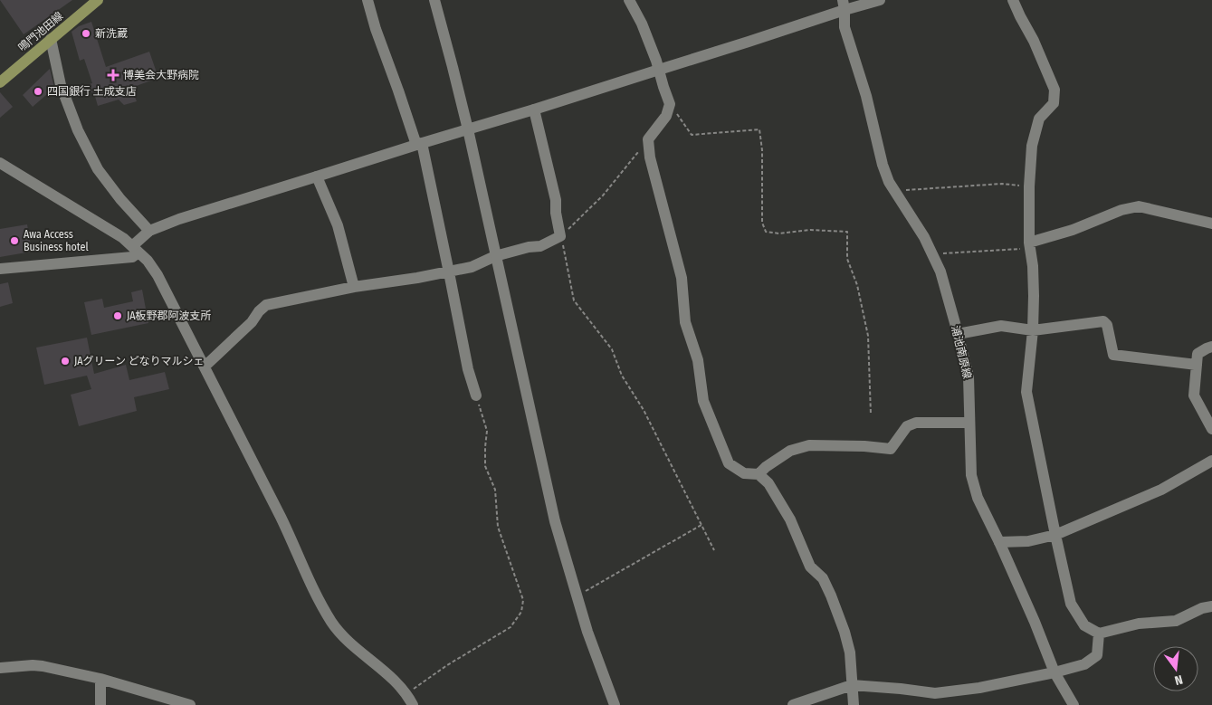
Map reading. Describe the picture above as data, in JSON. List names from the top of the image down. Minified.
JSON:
{"streets":{"main road":["鳴門池田線"],"street":["浦池南原線"]},"places":{"other":["新洗蔵","四国銀行 土成支店","Awa Access Business hotel","JA板野郡阿波支所","JAグリーン どなりマルシェ"],"health":["博美会大野病院"]},"north":"bottom"}
